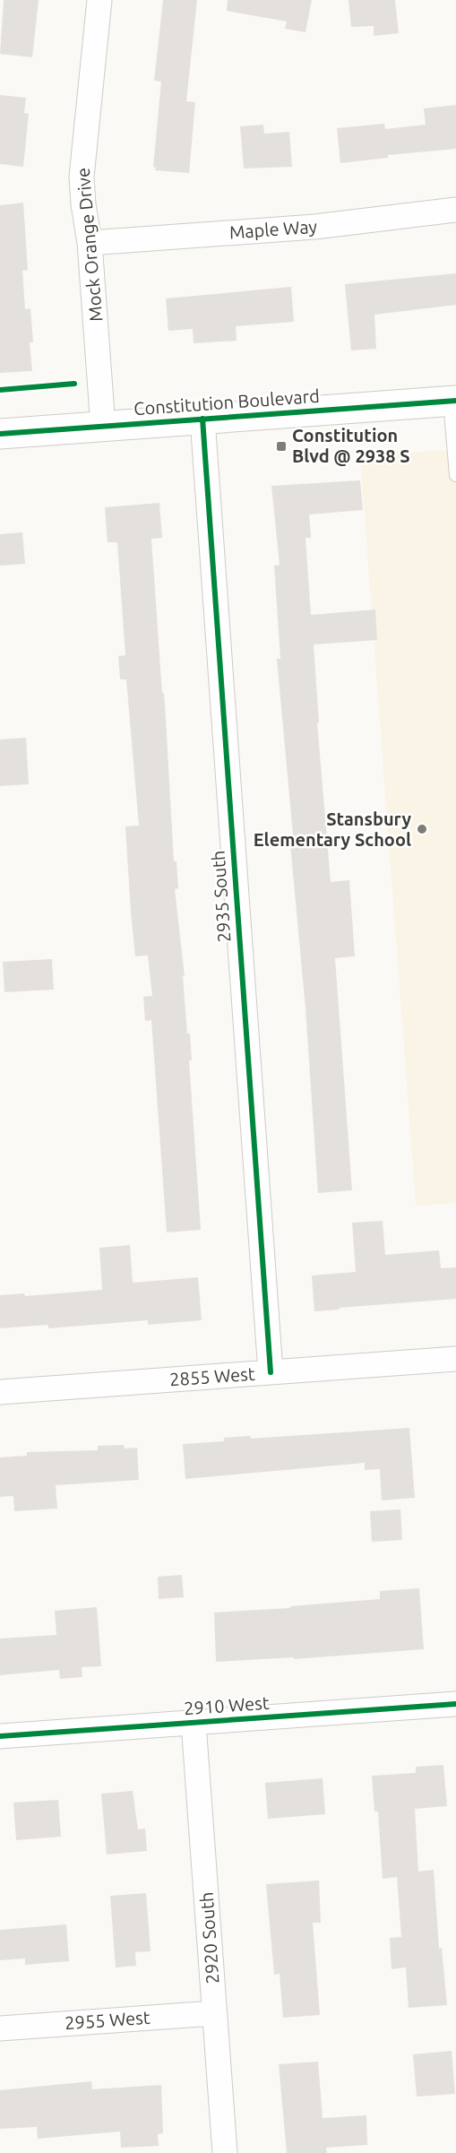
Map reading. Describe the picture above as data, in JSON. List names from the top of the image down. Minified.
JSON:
{"streets":{"street":["Maple Way","Mock Orange Drive","Constitution Boulevard","2935 South","2855 West","2910 West","2920 South","2955 West"]},"crossings":[["Maple Way","Mock Orange Drive"],["Mock Orange Drive","Constitution Boulevard"],["Constitution Boulevard","2935 South"],["2935 South","2855 West"],["2910 West","2920 South"],["2920 South","2955 West"]],"places":{"transit":["Constitution Blvd @ 2938 S"],"other":["Stansbury Elementary School"]}}
